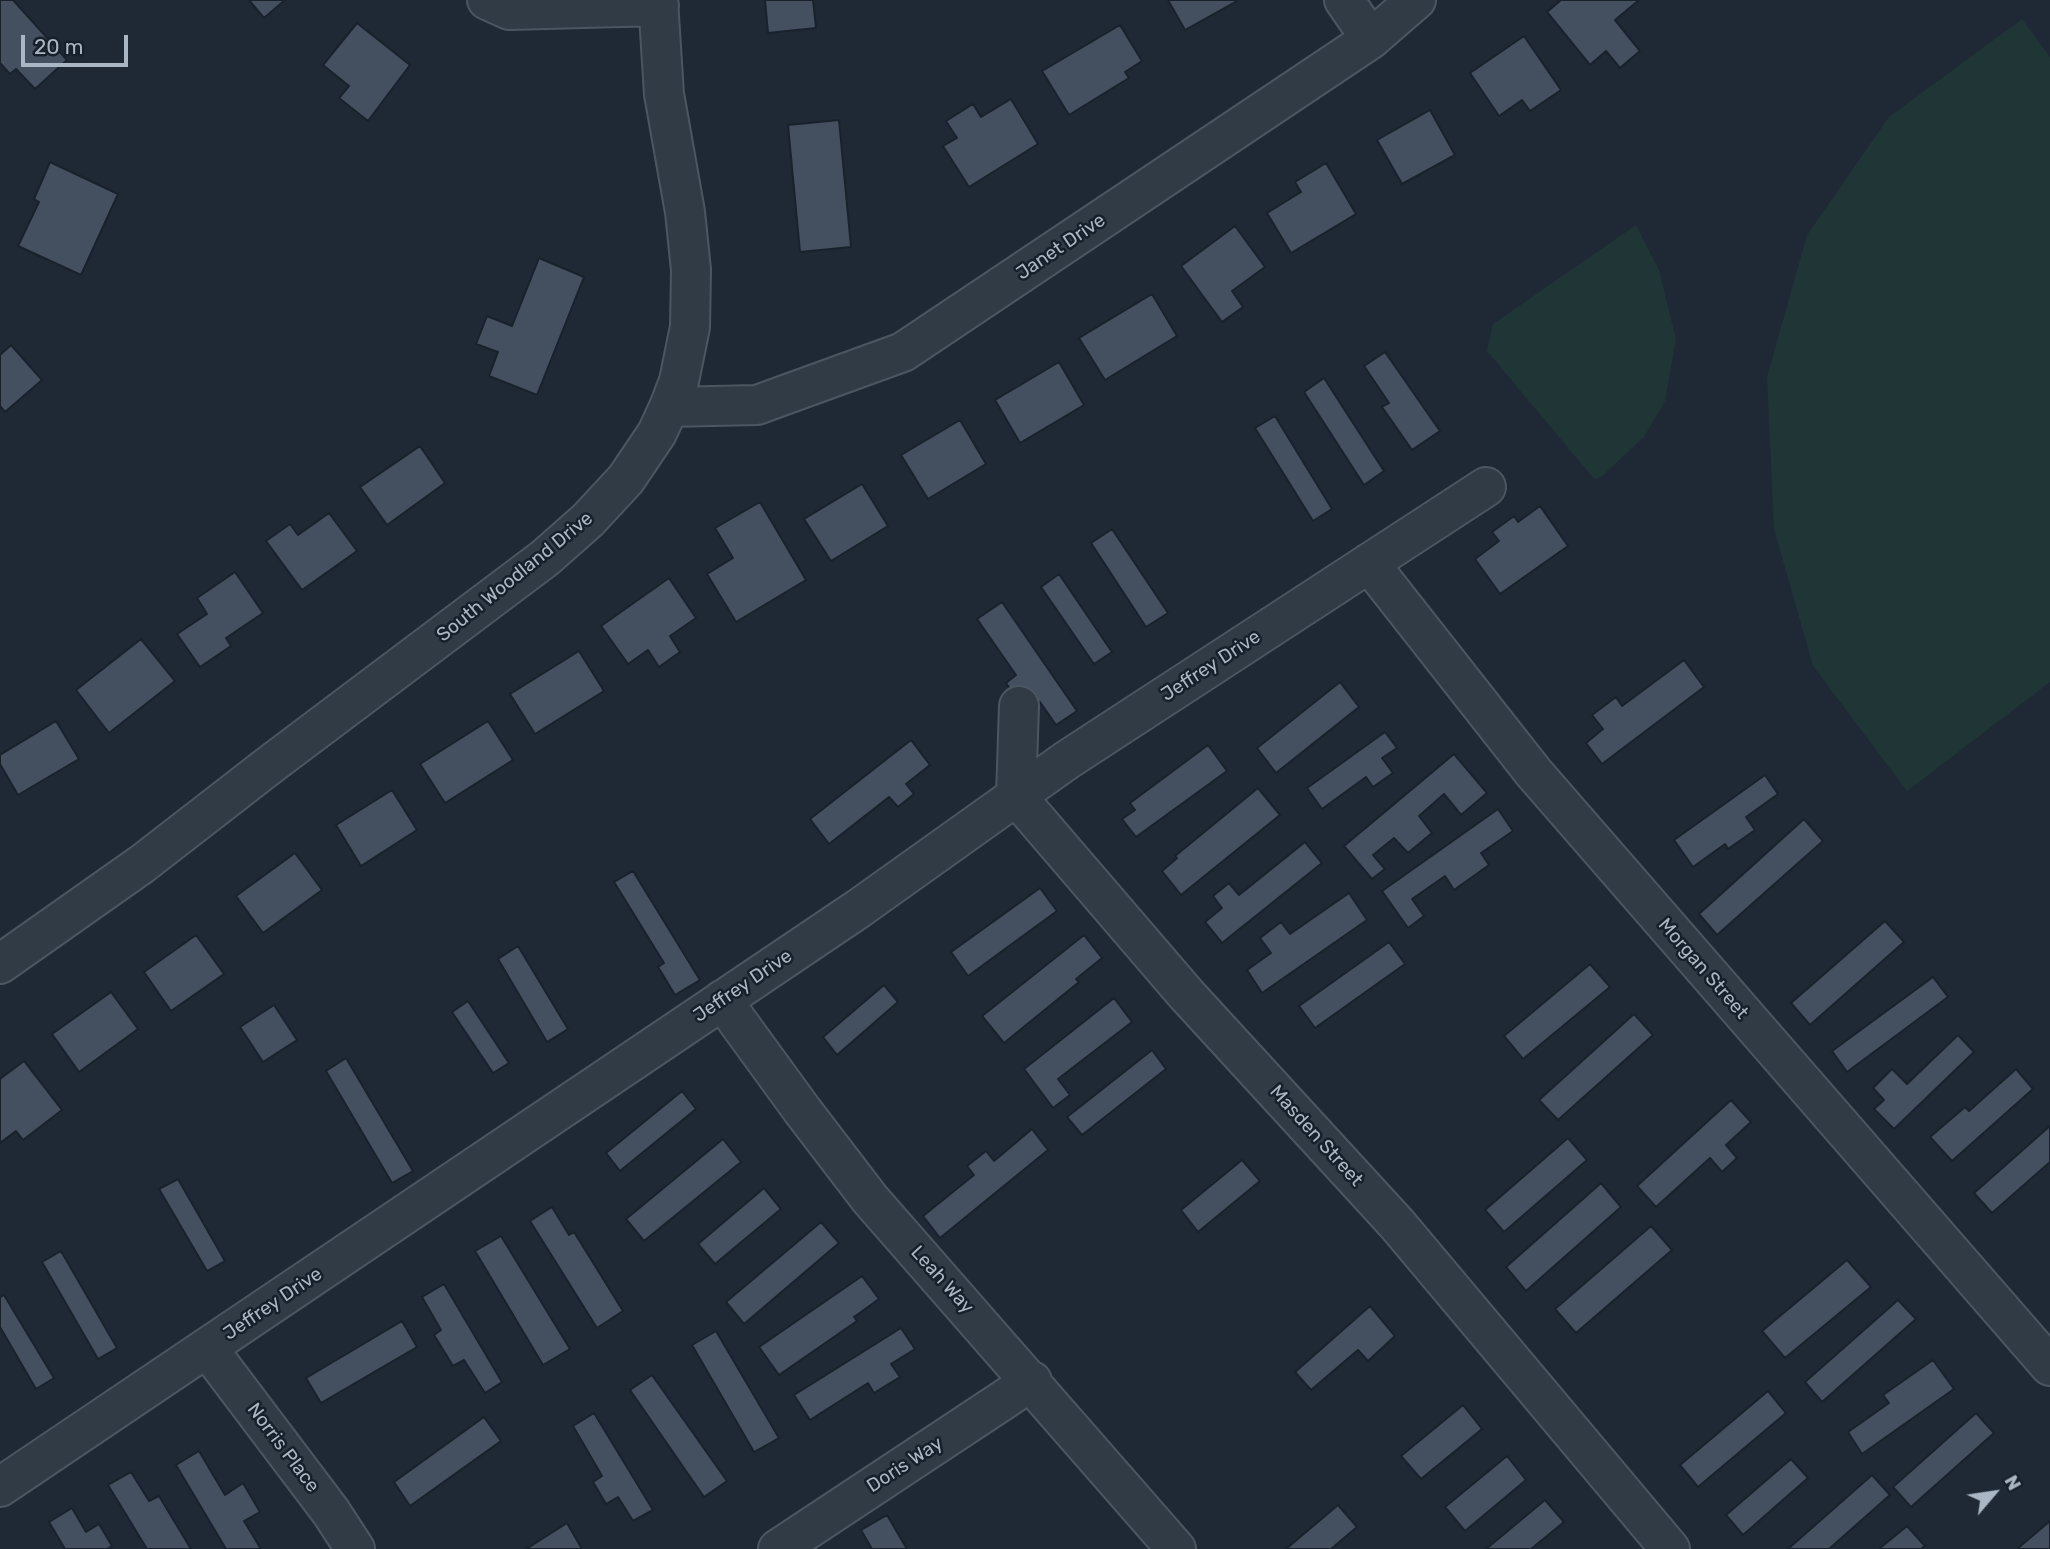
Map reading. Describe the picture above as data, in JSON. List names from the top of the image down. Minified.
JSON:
{"streets":{"street":["Janet Drive","South Woodland Drive","Jeffrey Drive","Morgan Street","Masden Street","Leah Way","Norris Place","Doris Way"]},"crossings":[["Janet Drive","South Woodland Drive"],["Jeffrey Drive","Morgan Street"],["Jeffrey Drive","Masden Street"],["Jeffrey Drive","Leah Way"],["Jeffrey Drive","Norris Place"],["Leah Way","Doris Way"]],"scale_bar":"20 m","north":"top right"}
